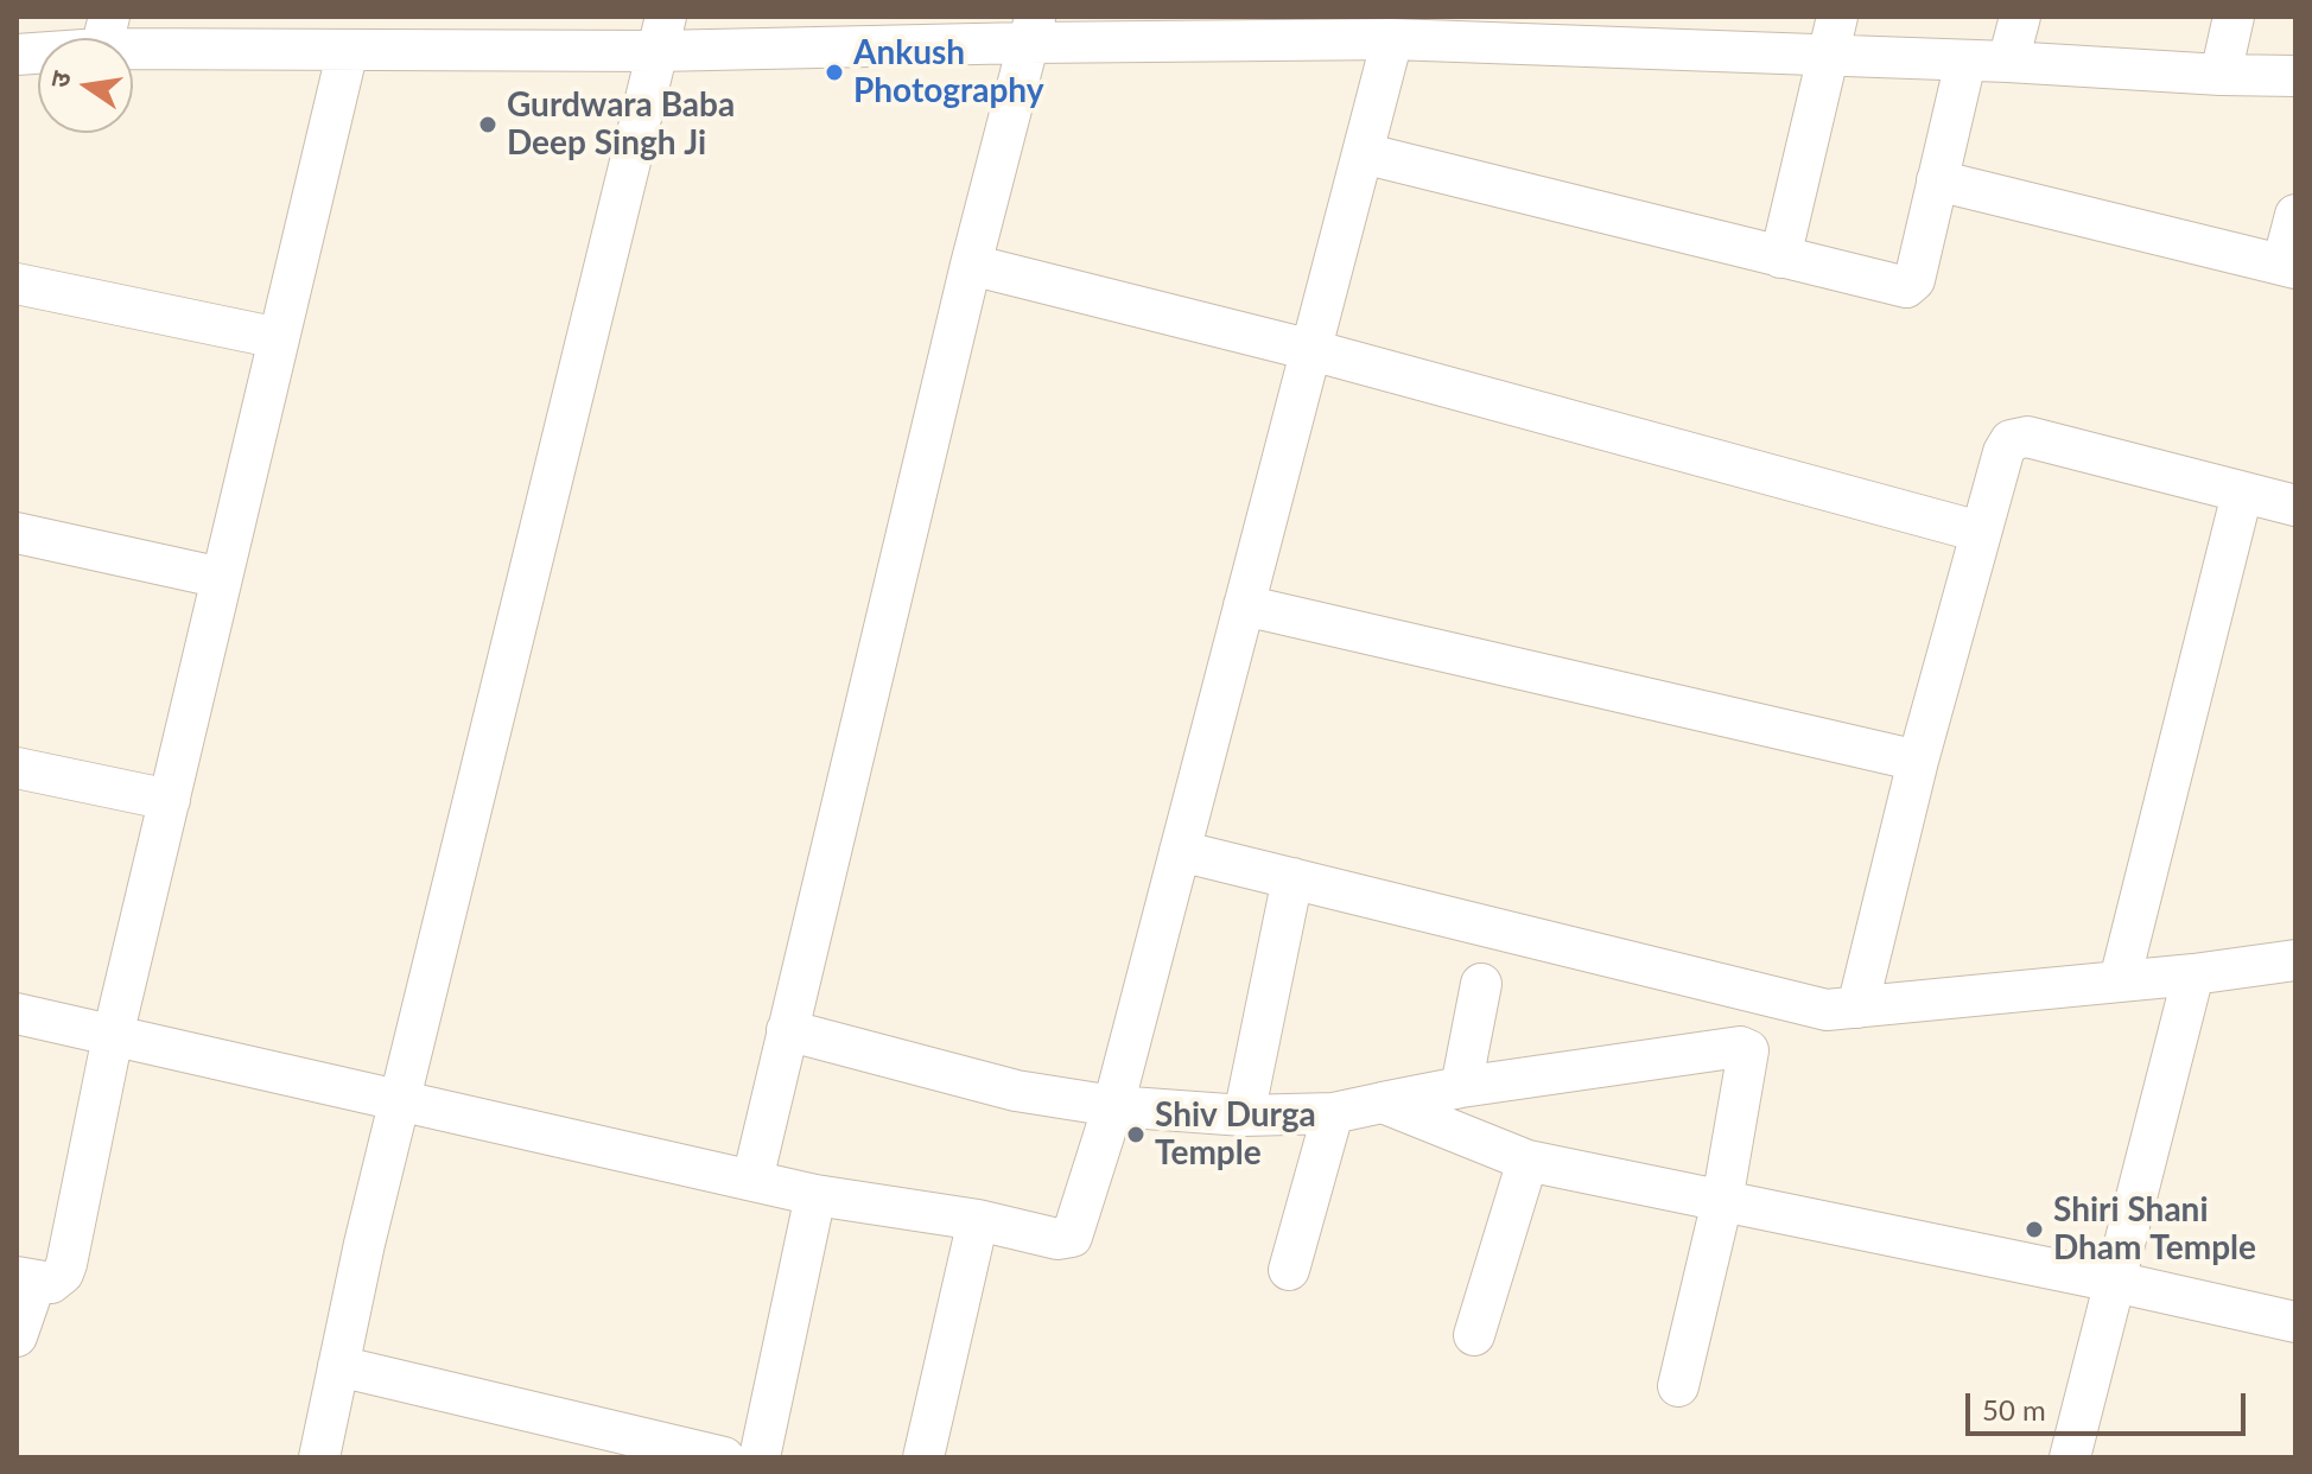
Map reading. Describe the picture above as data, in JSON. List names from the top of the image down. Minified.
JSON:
{"places":["Ankush Photography","Gurdwara Baba Deep Singh Ji","Shiv Durga Temple","Shiri Shani Dham Temple"],"scale_bar":"50 m","north":"left"}
